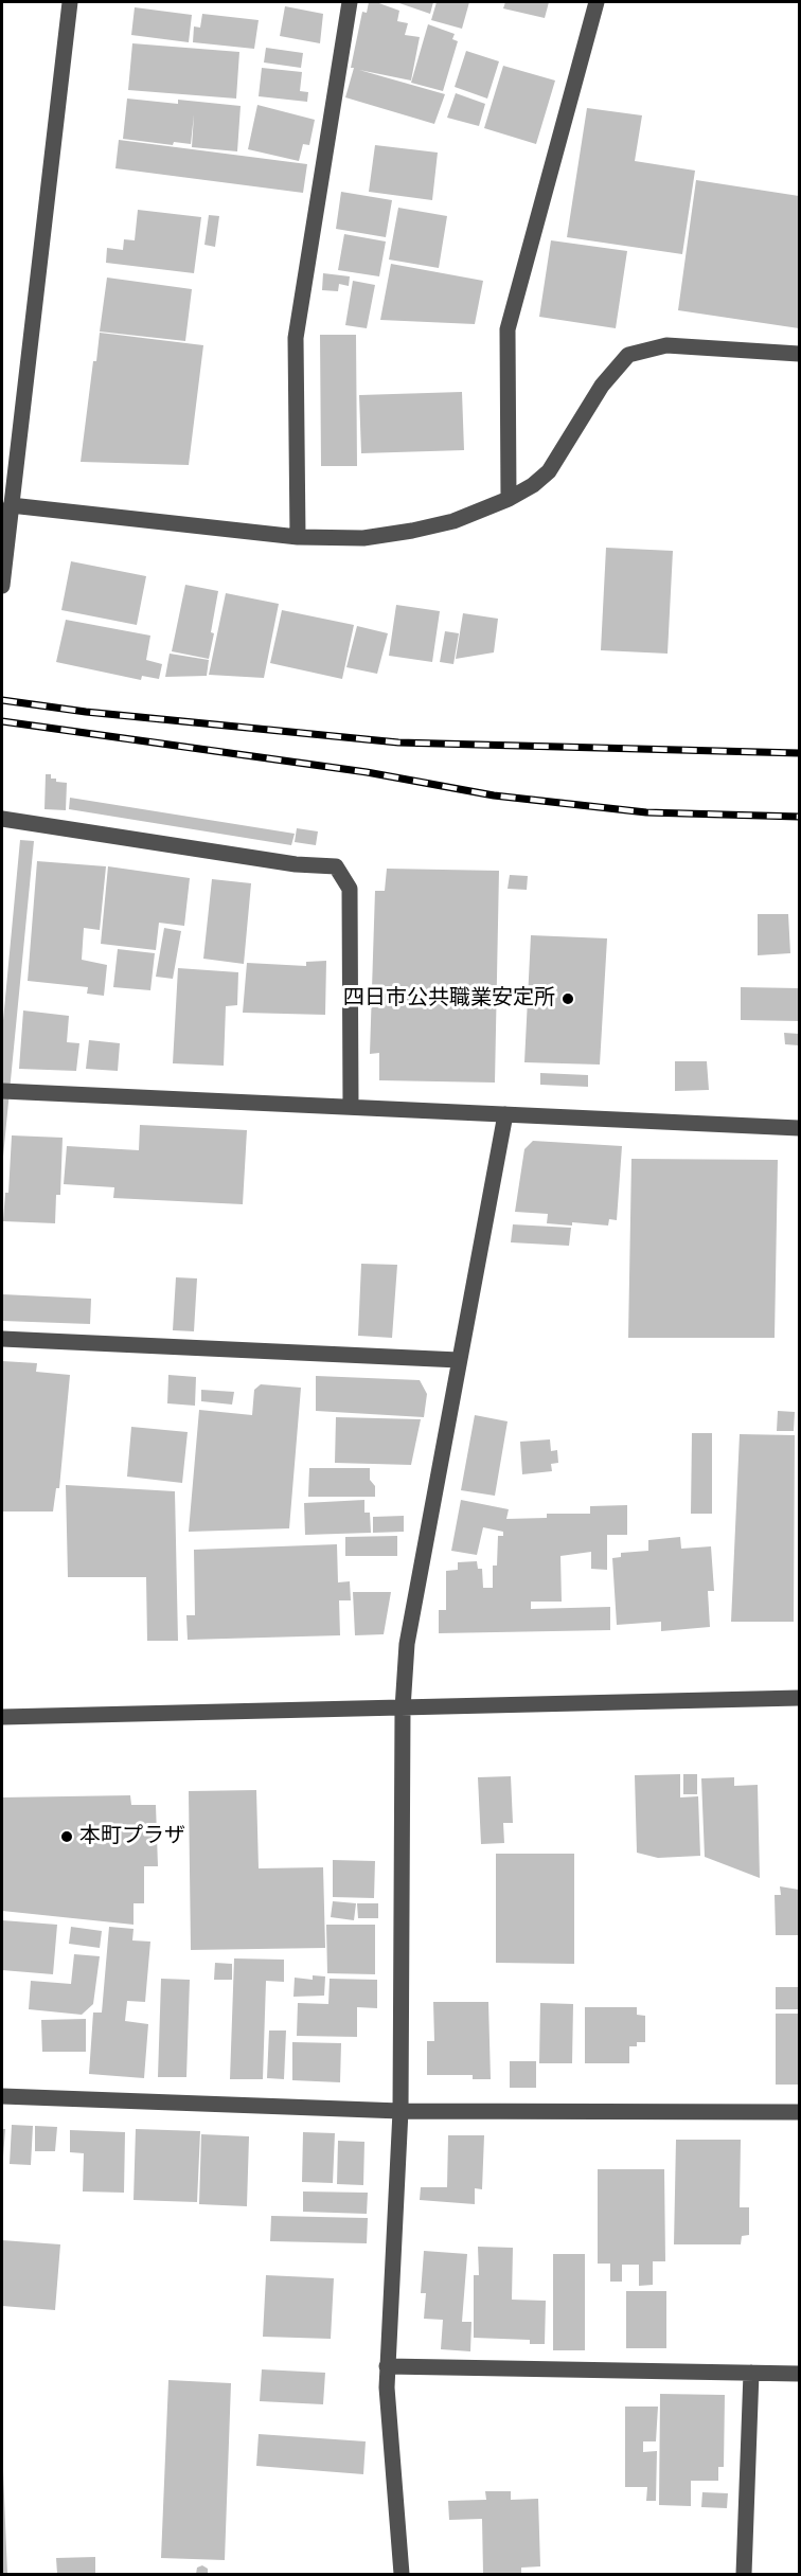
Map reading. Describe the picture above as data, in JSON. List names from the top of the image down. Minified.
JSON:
{"places":["四日市公共職業安定所","本町プラザ"]}
